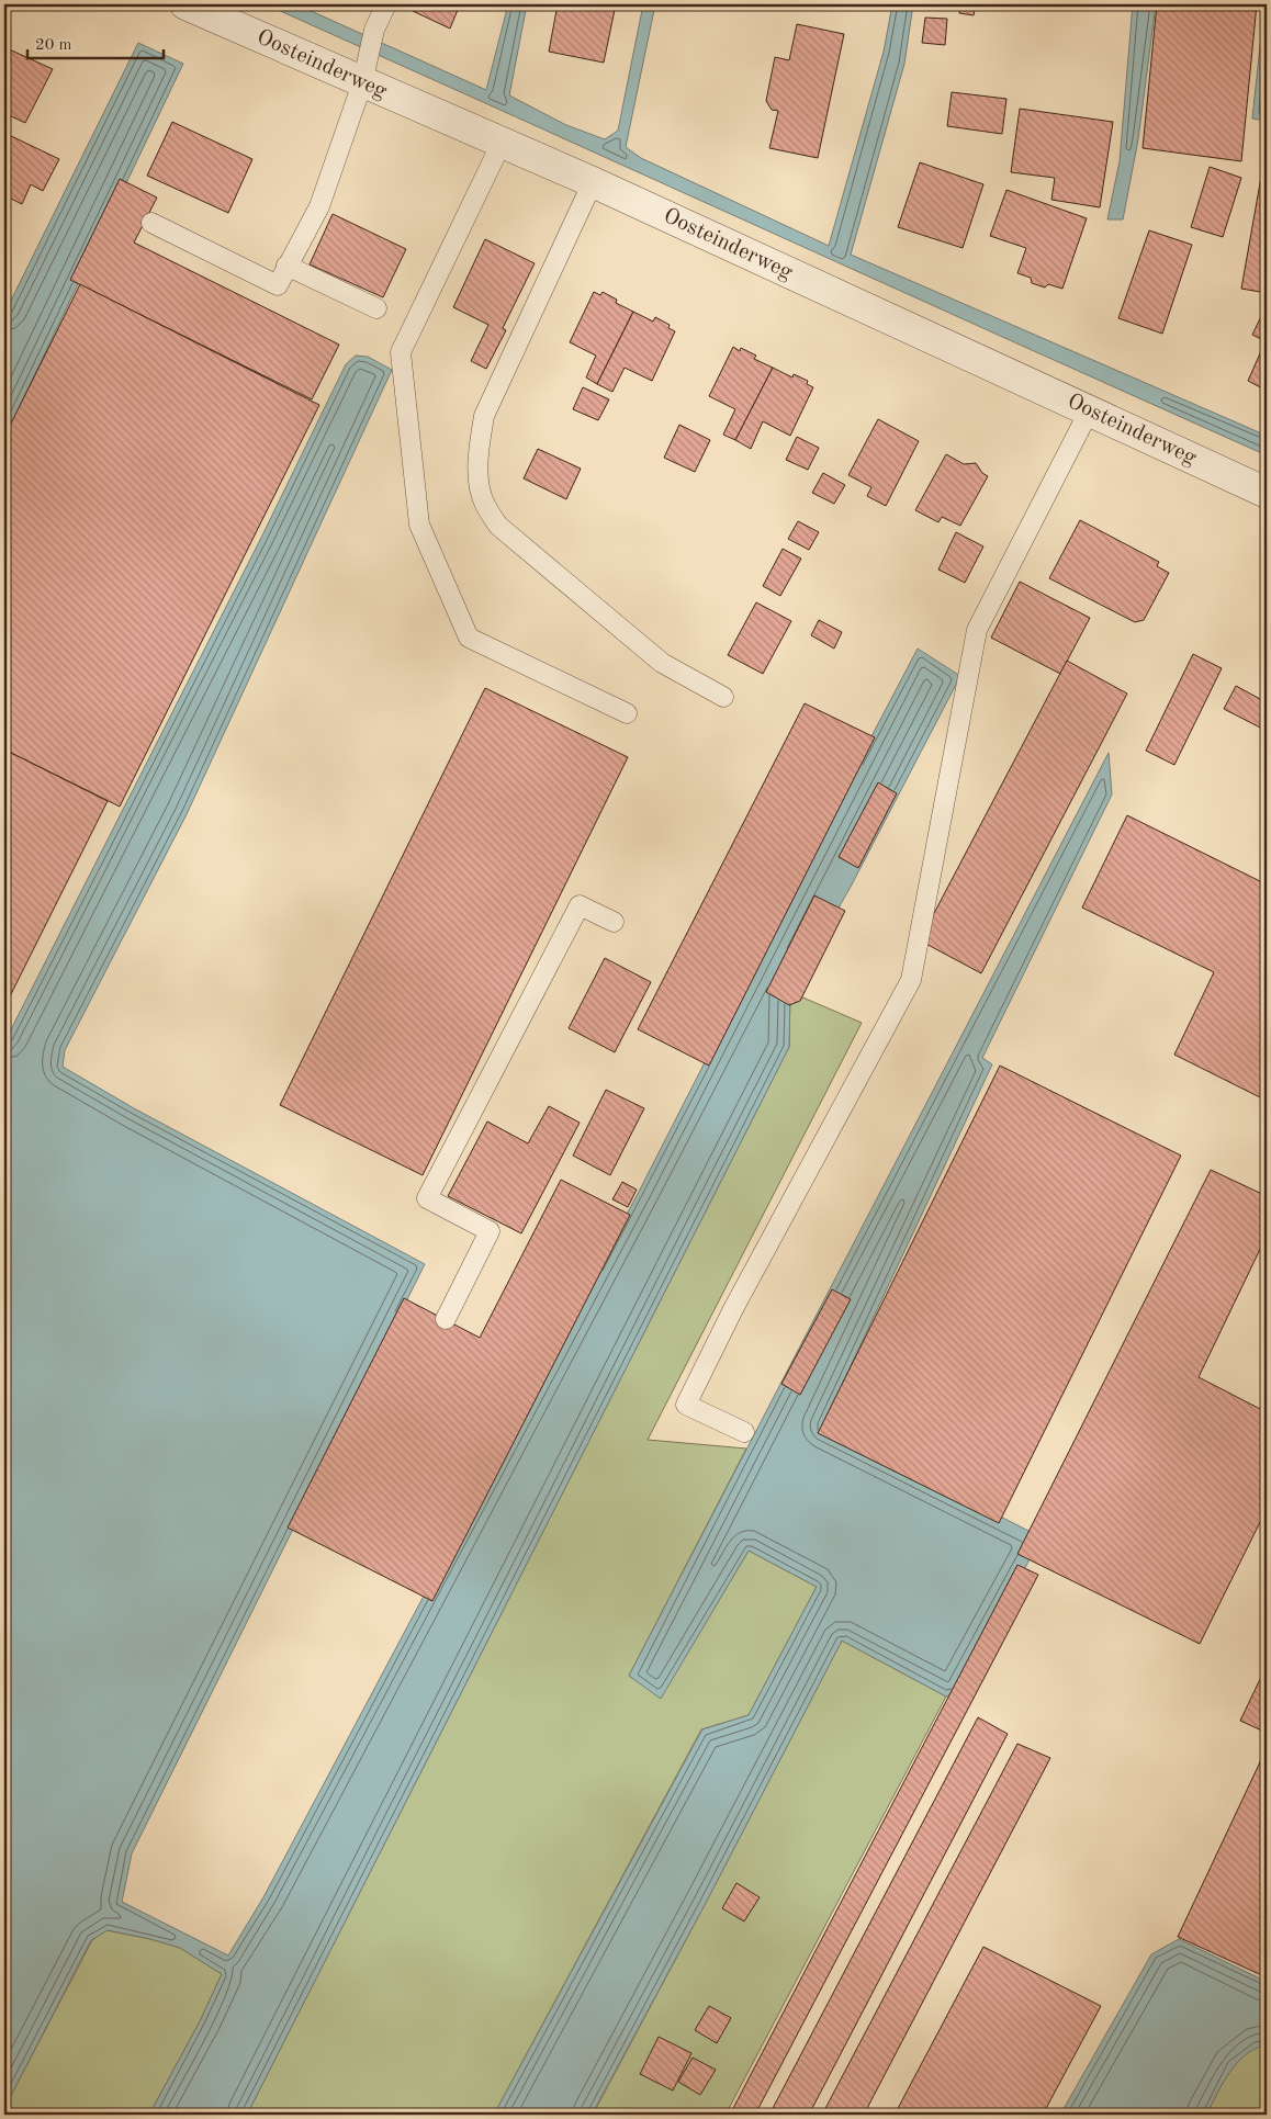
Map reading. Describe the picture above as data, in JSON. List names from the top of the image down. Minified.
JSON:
{"streets":{"street":["Oosteinderweg"]},"scale_bar":"20 m"}
